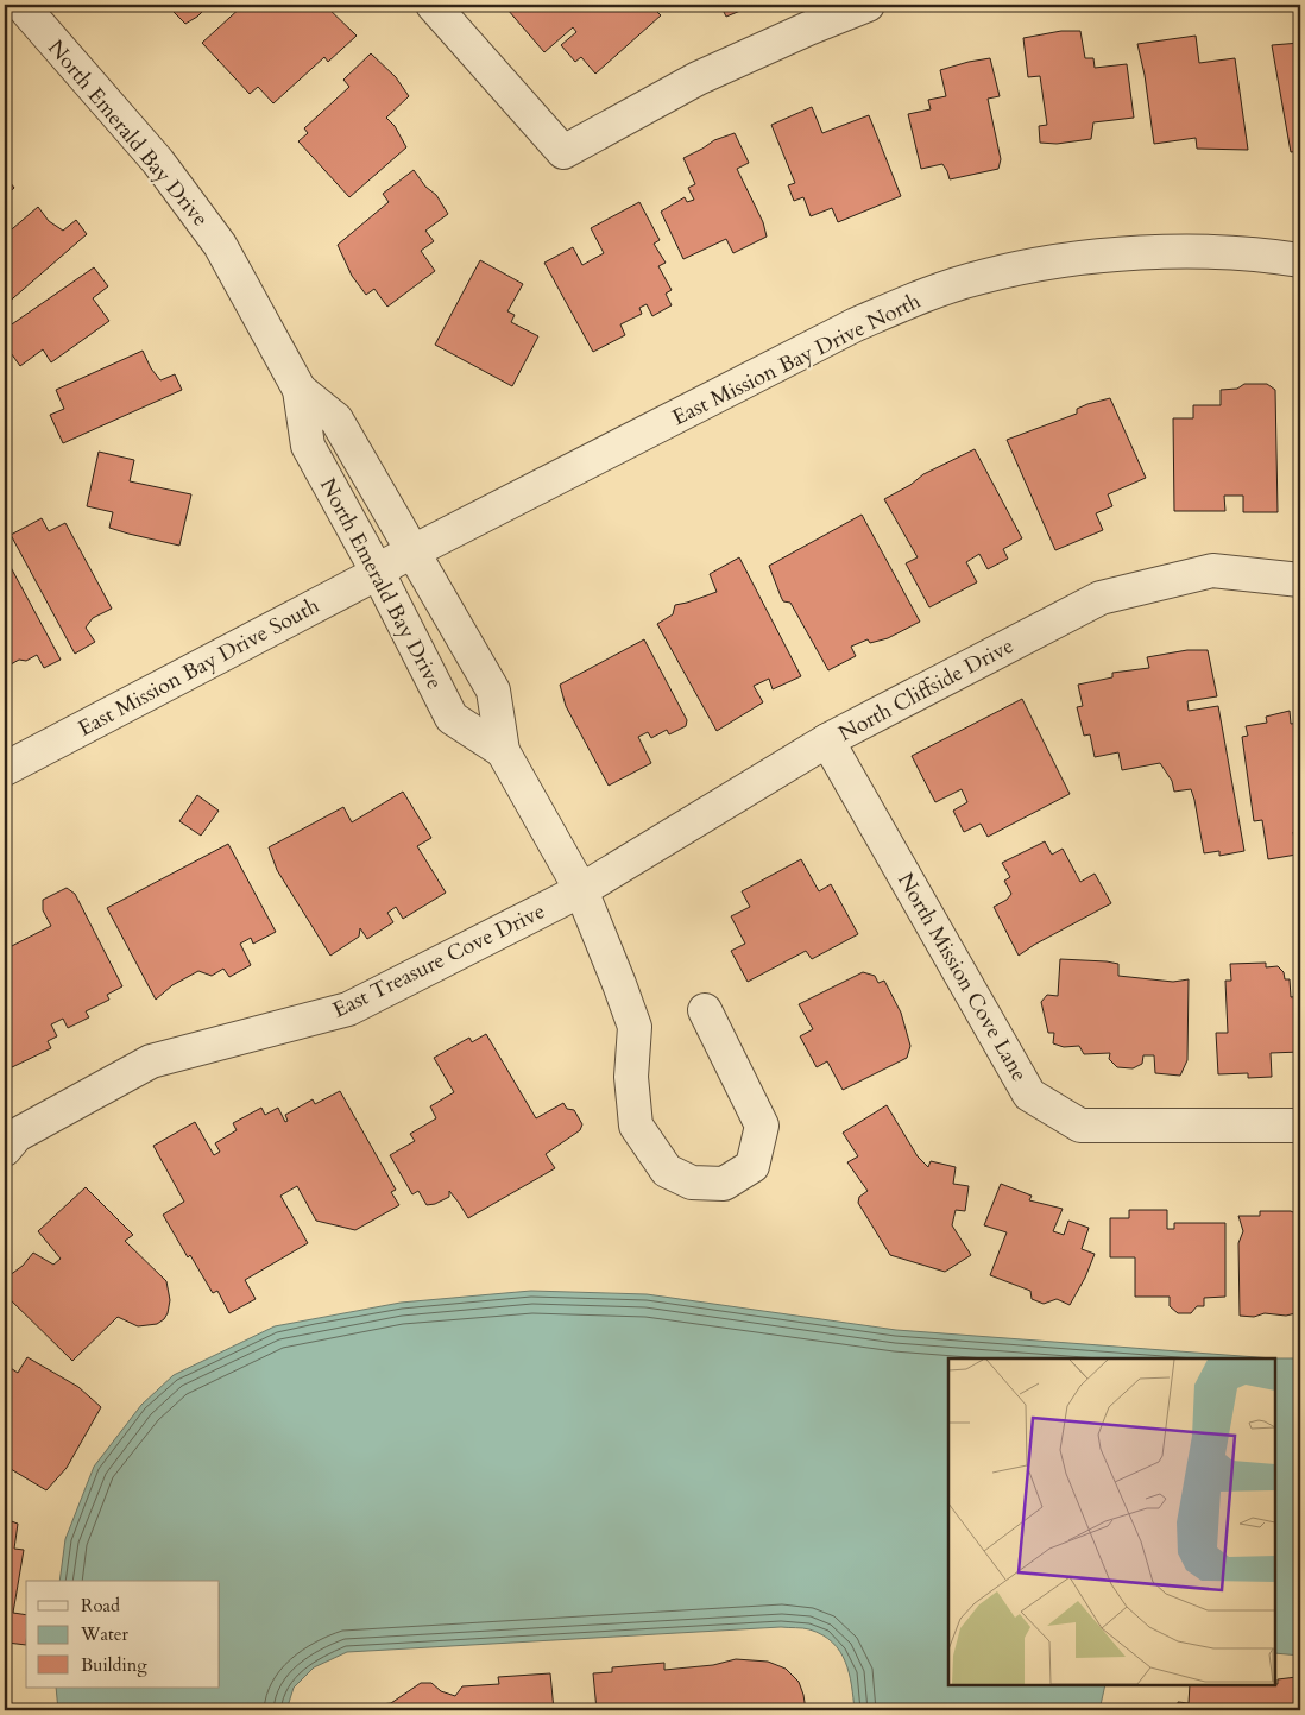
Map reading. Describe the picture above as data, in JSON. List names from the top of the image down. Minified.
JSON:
{"streets":{"street":["North Emerald Bay Drive","East Mission Bay Drive North","East Mission Bay Drive South","North Cliffside Drive","East Treasure Cove Drive","North Mission Cove Lane"]},"crossings":[["North Emerald Bay Drive","East Mission Bay Drive North"],["North Emerald Bay Drive","East Mission Bay Drive South"],["North Emerald Bay Drive","North Cliffside Drive"],["North Emerald Bay Drive","East Treasure Cove Drive"],["East Mission Bay Drive North","East Mission Bay Drive South"],["North Cliffside Drive","East Treasure Cove Drive"],["North Cliffside Drive","North Mission Cove Lane"]],"legend":["Road","Water","Building"]}
